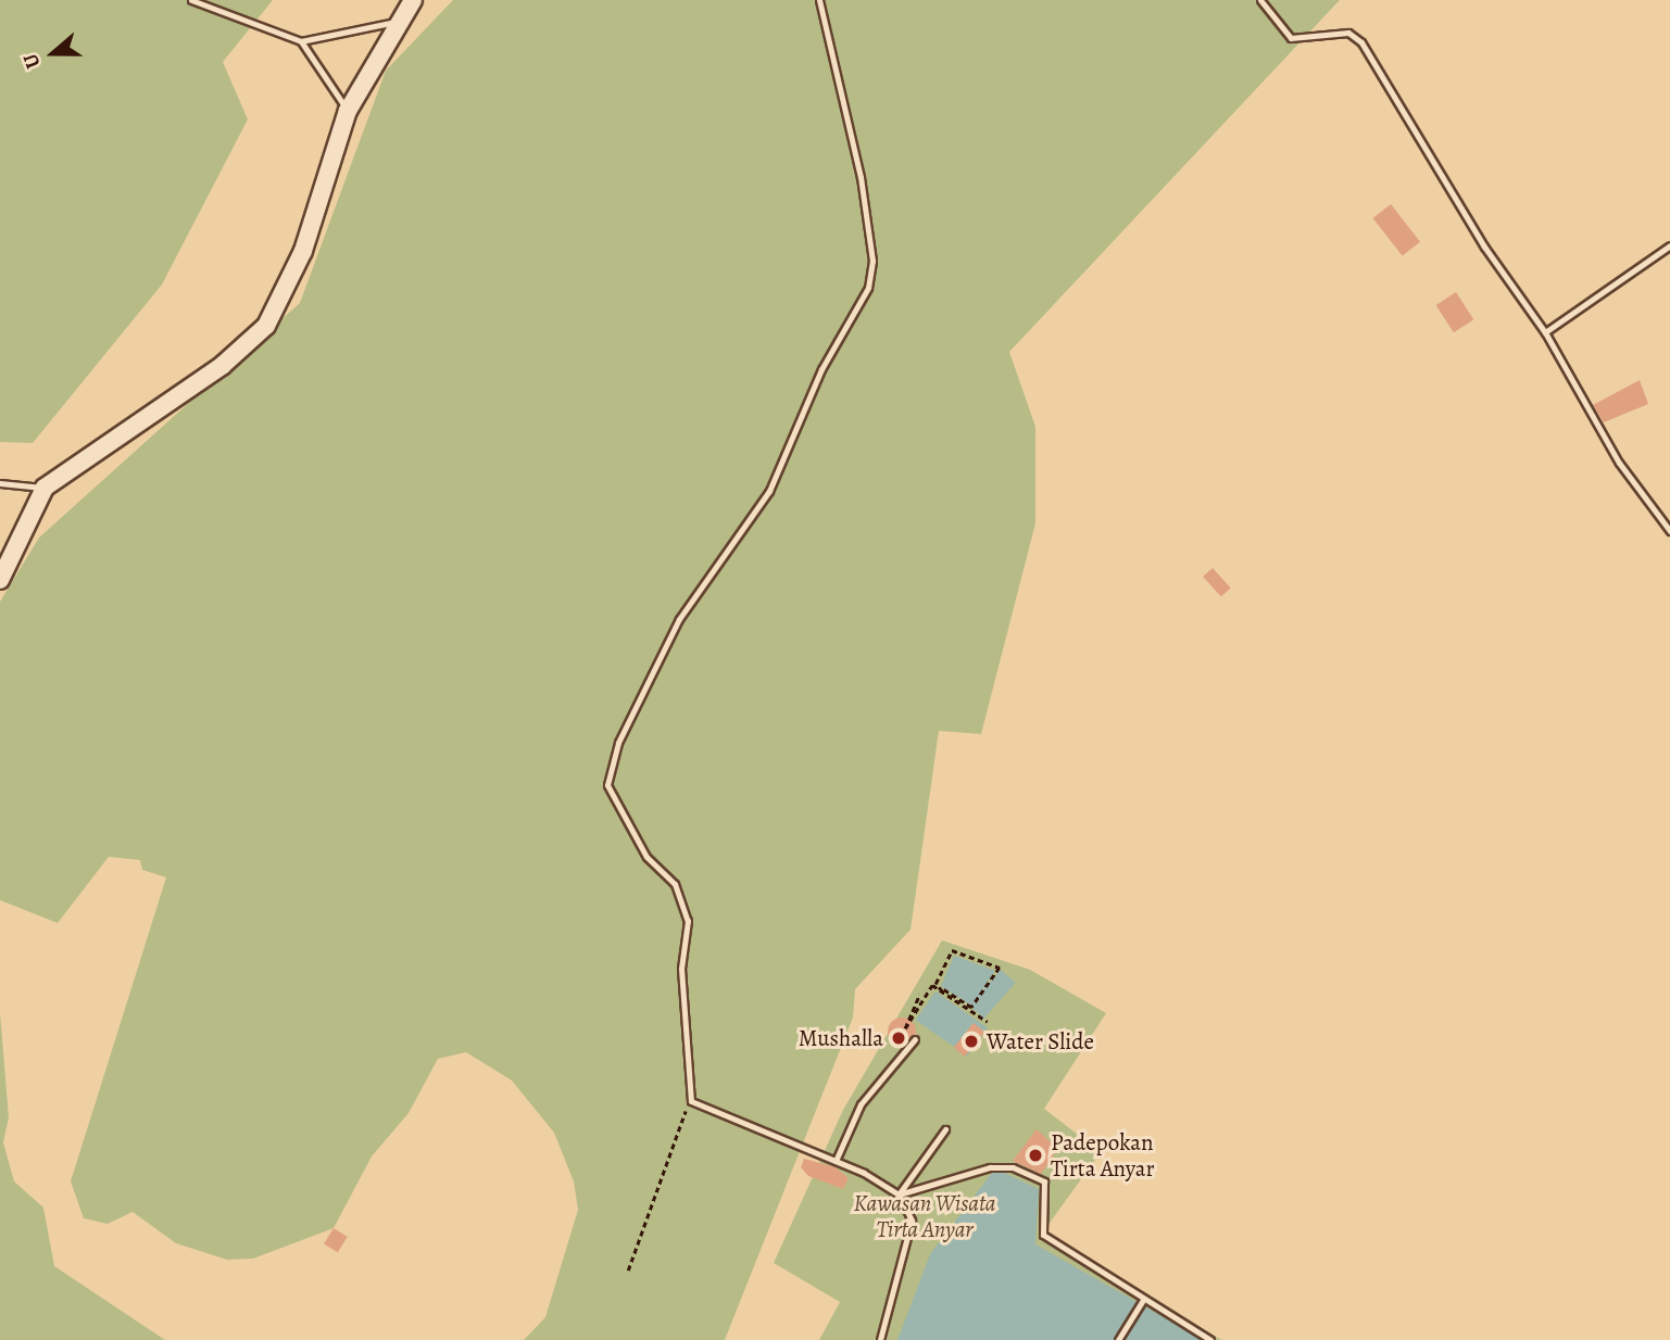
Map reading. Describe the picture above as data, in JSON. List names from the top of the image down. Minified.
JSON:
{"parks":["Kawasan Wisata Tirta Anyar"],"places":["Mushalla","Water Slide","Padepokan Tirta Anyar"],"north":"left"}
